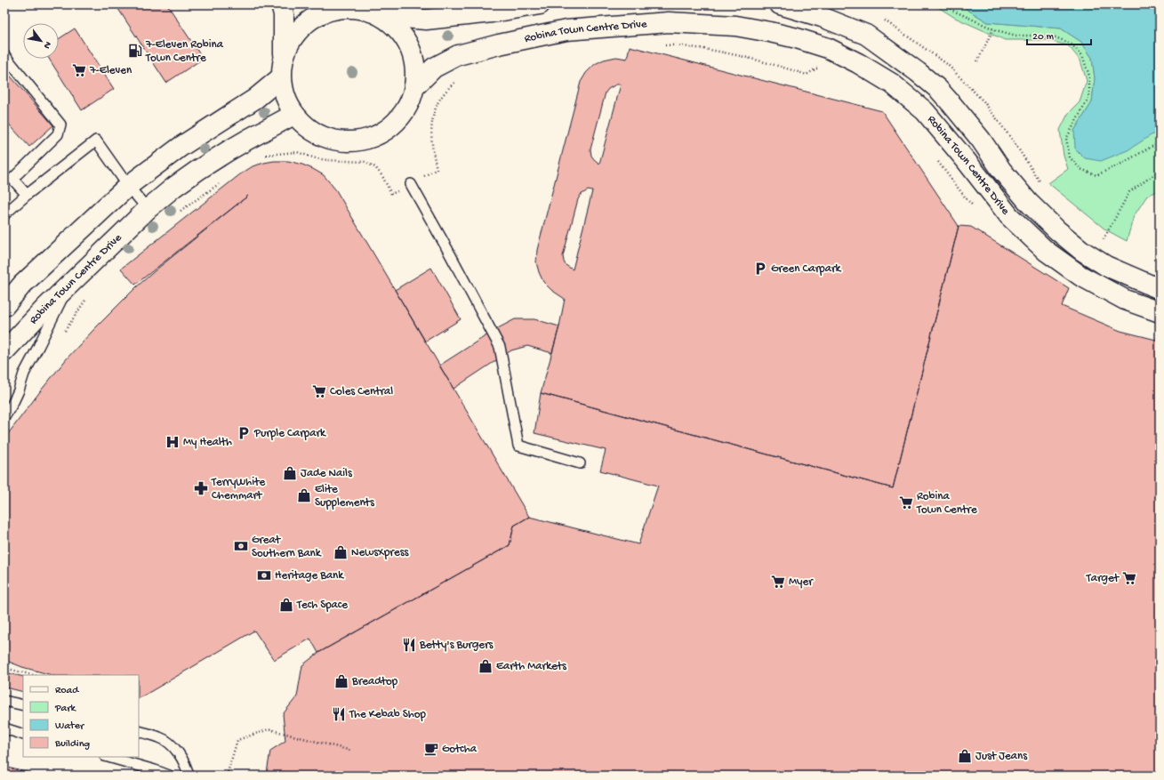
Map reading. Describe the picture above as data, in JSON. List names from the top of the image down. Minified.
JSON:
{"streets":{"street":["Robina Town Centre Drive"]},"places":{"fuel station":["7-Eleven Robina Town Centre"],"supermarket":["7-Eleven","Coles Central","Robina Town Centre","Target","Myer"],"parking":["Green Carpark","Purple Carpark"],"hospital":["My Health"],"shop":["Jade Nails","Elite Supplements","NewsXpress","Tech Space","Earth Markets","Breadtop","Just Jeans"],"pharmacy":["TerryWhite Chemmart"],"bank":["Great Southern Bank","Heritage Bank"],"restaurant":["Betty's Burgers","The Kebab Shop"],"cafe":["Gotcha"]},"legend":["Road","Park","Water","Building"],"scale_bar":"20 m","north":"bottom right"}
